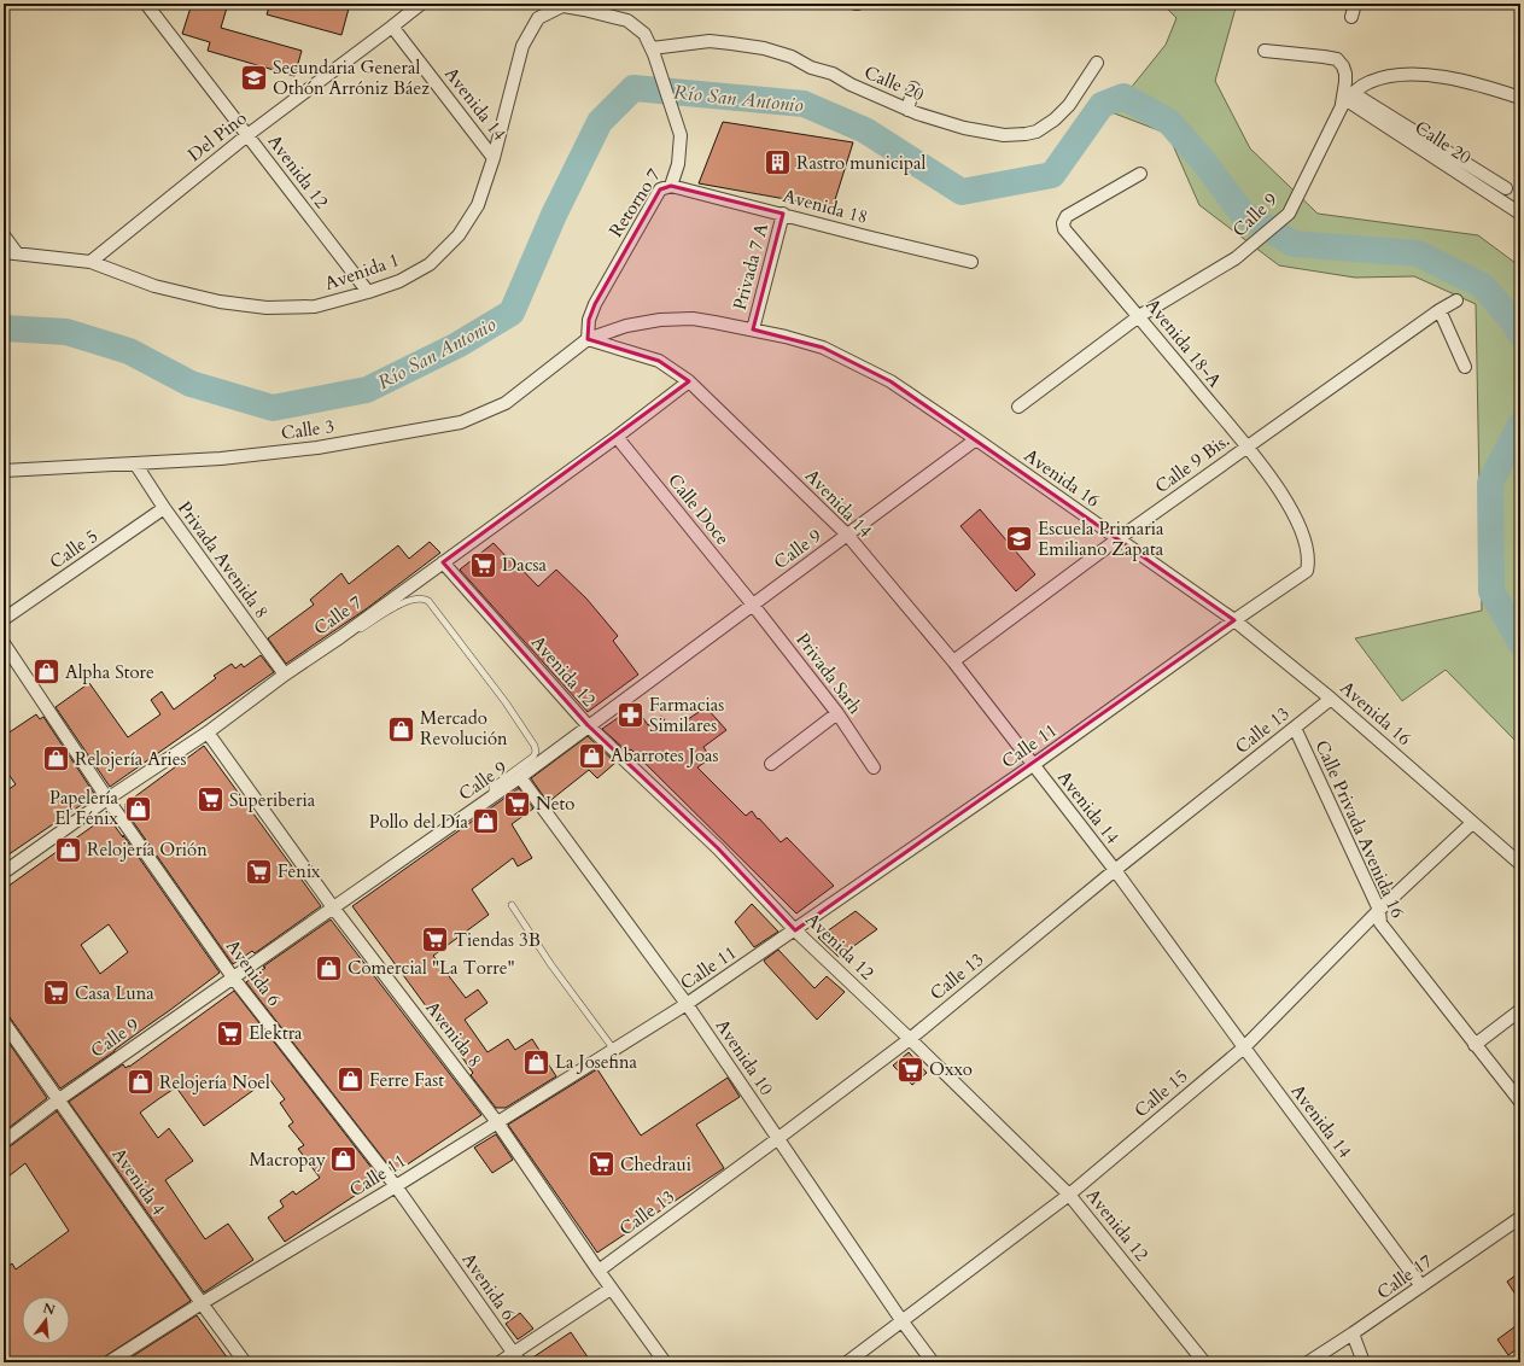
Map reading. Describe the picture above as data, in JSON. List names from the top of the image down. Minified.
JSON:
{"streets":{"street":["Calle 20","Avenida 14","Del Pino","Avenida 12","Retorno 7","Avenida 18","Calle 9","Privada 7 A","Avenida 1","Avenida 18-A","Calle 3","Calle 9 Bis.","Avenida 16","Calle Doce","Calle 5","Privada Avenida 8","Calle 7","Privada Sarh","Calle 13","Calle 11","Calle Privada Avenida 16","Avenida 6","Avenida 8","Avenida 10","Calle 15","Avenida 4","Calle 17"]},"crossings":[["Calle 20","Retorno 7"],["Calle 20","Calle 9"],["Avenida 14","Del Pino"],["Avenida 14","Calle 9"],["Avenida 14","Avenida 1"],["Avenida 14","Calle 9 Bis."],["Avenida 14","Calle 7"],["Avenida 14","Calle 13"],["Avenida 14","Calle 11"],["Avenida 14","Calle 15"],["Avenida 14","Calle 17"],["Del Pino","Avenida 12"],["Del Pino","Avenida 1"],["Avenida 12","Calle 9"],["Avenida 12","Avenida 1"],["Avenida 12","Calle 7"],["Avenida 12","Calle 13"],["Avenida 12","Calle 11"],["Avenida 12","Calle 15"],["Retorno 7","Avenida 18"],["Retorno 7","Avenida 1"],["Retorno 7","Calle 3"],["Retorno 7","Avenida 16"],["Avenida 18","Privada 7 A"],["Calle 9","Avenida 18-A"],["Calle 9","Avenida 16"],["Calle 9","Calle Doce"],["Calle 9","Privada Sarh"],["Calle 9","Avenida 6"],["Calle 9","Avenida 8"],["Calle 9","Avenida 10"],["Calle 9","Avenida 4"],["Privada 7 A","Avenida 16"],["Avenida 18-A","Calle 9 Bis."],["Avenida 18-A","Calle 11"],["Calle 3","Avenida 16"],["Calle 3","Privada Avenida 8"],["Calle 9 Bis.","Avenida 16"],["Avenida 16","Calle 13"],["Avenida 16","Calle 11"],["Avenida 16","Calle 15"],["Calle Doce","Calle 7"],["Calle Doce","Privada Sarh"],["Calle 5","Privada Avenida 8"],["Privada Avenida 8","Calle 7"],["Calle 7","Avenida 6"],["Calle 7","Avenida 8"],["Calle 13","Calle Privada Avenida 16"],["Calle 13","Avenida 8"],["Calle 13","Avenida 10"],["Calle 11","Avenida 6"],["Calle 11","Avenida 8"],["Calle 11","Avenida 10"],["Calle 11","Avenida 4"],["Calle Privada Avenida 16","Calle 15"],["Avenida 10","Calle 15"]],"water":["Río San Antonio"],"places":{"school or university":["Secundaria General Othón Arróniz Báez","Escuela Primaria Emiliano Zapata"],"building":["Rastro municipal"],"supermarket":["Dacsa","Superiberia","Neto","Fenix","Tiendas 3B","Casa Luna","Elektra","Oxxo","Chedraui"],"shop":["Alpha Store","Mercado Revolución","Abarrotes Joas","Relojería Aries","Papelería El Fénix","Pollo del Día","Relojería Orión","Comercial \"La Torre\"","La Josefina","Ferre Fast","Relojería Noel","Macropay"],"pharmacy":["Farmacias Similares"]},"north":"top"}
